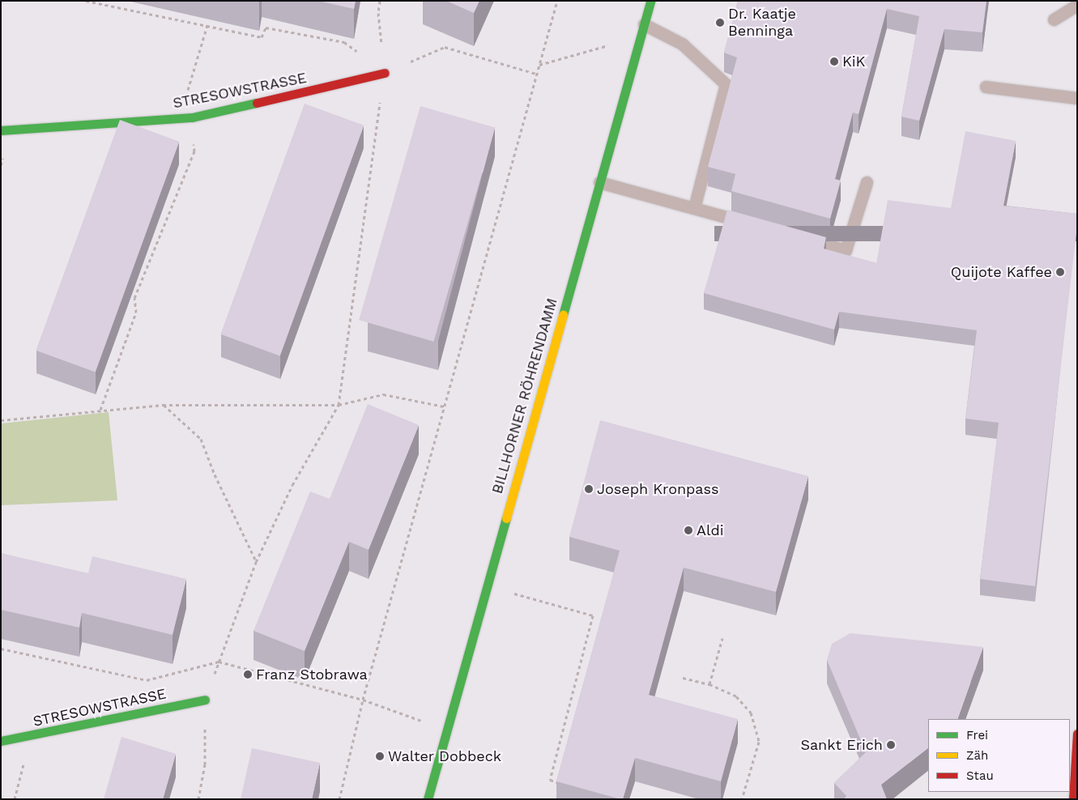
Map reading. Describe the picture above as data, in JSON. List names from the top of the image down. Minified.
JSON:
{"streets":{"street":["STRESOWSTRASSE","BILLHORNER RÖHRENDAMM"]},"places":["Dr. Kaatje Benninga","KiK","Quijote Kaffee","Joseph Kronpass","Aldi","Franz Stobrawa","Sankt Erich","Walter Dobbeck"],"legend":["Frei","Zäh","Stau"]}
